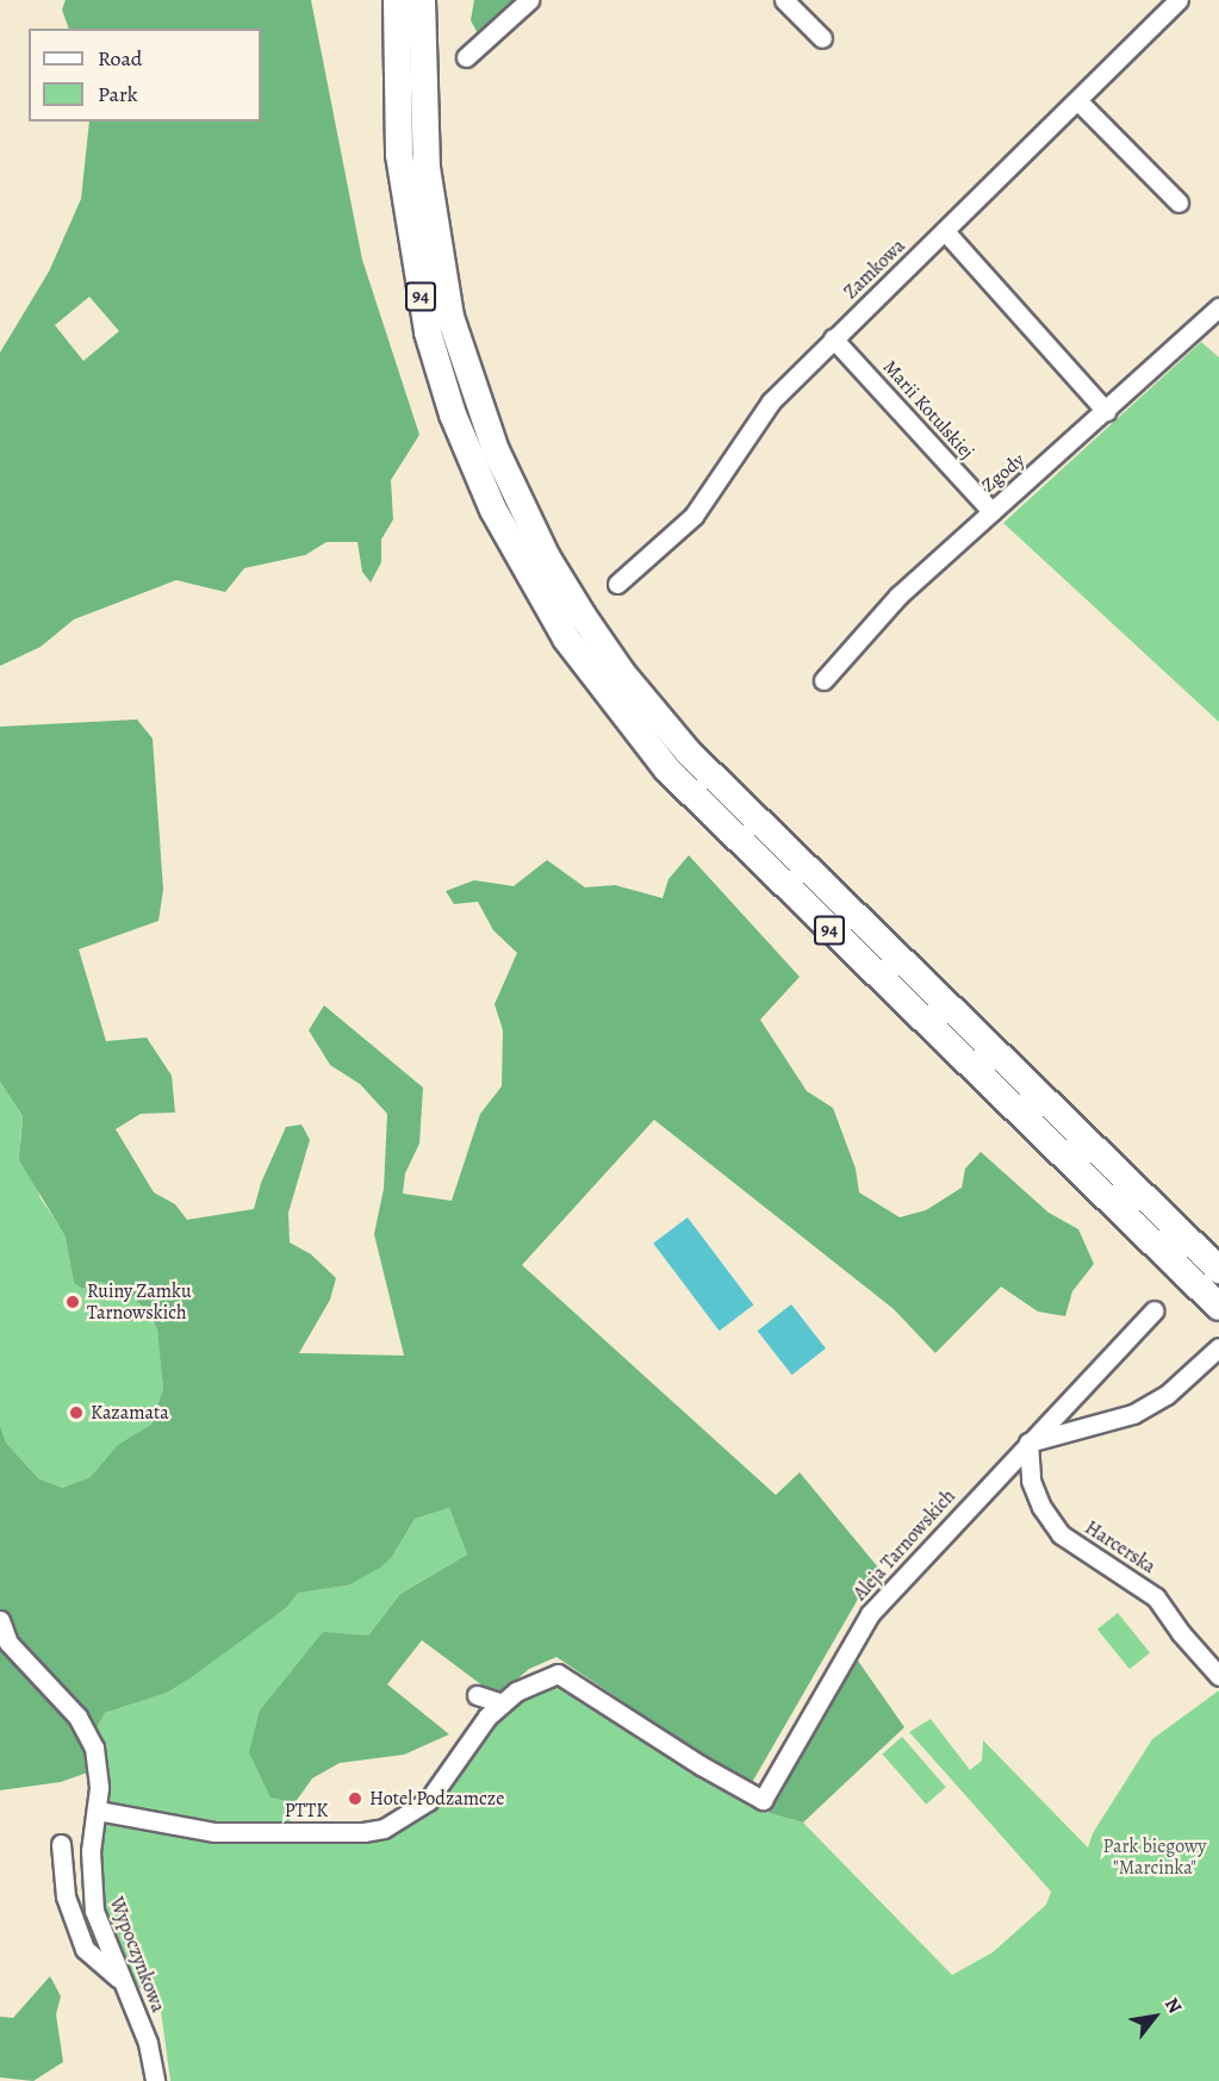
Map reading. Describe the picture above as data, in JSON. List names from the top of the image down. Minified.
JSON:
{"streets":{"main road":["94"],"street":["Zamkowa","Marii Kotulskiej","Zgody","Aleja Tarnowskich","Harcerska","PTTK","Wypoczynkowa"]},"crossings":[["Zamkowa","Marii Kotulskiej"],["Marii Kotulskiej","Zgody"],["Aleja Tarnowskich","Harcerska"],["Aleja Tarnowskich","PTTK"],["PTTK","Wypoczynkowa"]],"parks":["Park biegowy \"Marcinka\""],"places":["Ruiny Zamku Tarnowskich","Kazamata","Hotel Podzamcze"],"legend":["Road","Park"],"north":"top right"}
